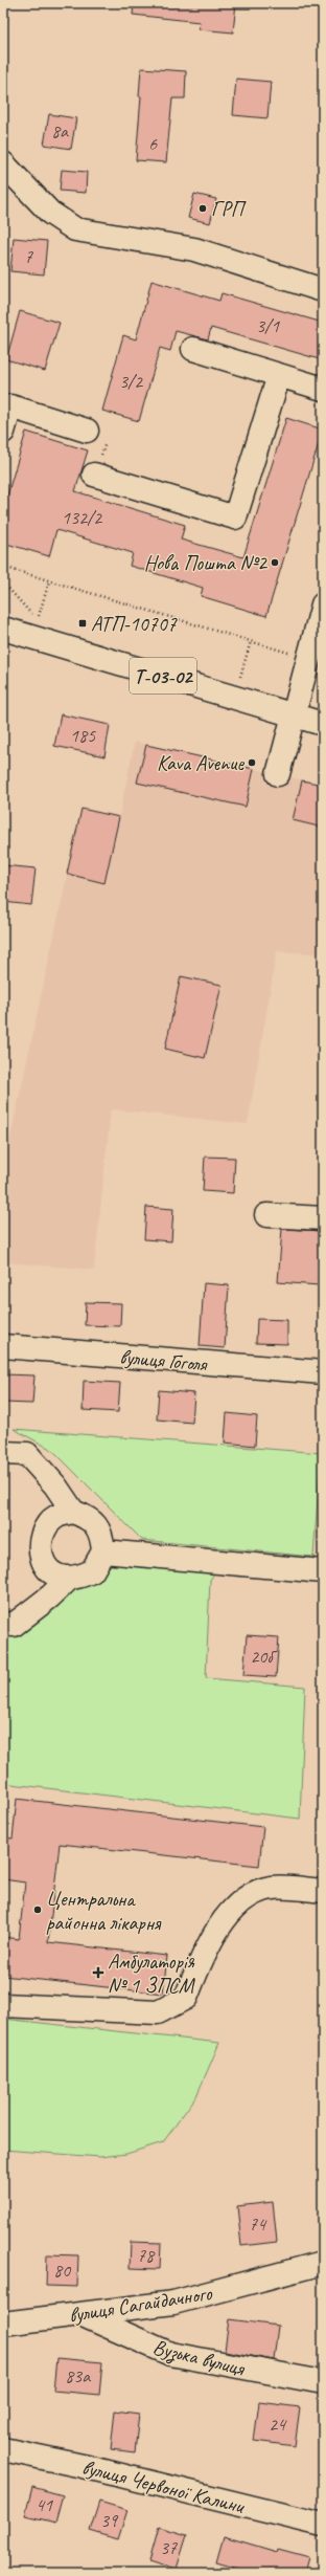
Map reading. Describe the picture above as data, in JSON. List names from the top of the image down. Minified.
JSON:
{"streets":{"street":["Т-03-02","вулиця Гоголя","вулиця Сагайдачного","Вузька вулиця","вулиця Червоної Калини"]},"crossings":[["вулиця Сагайдачного","Вузька вулиця"]],"places":{"other":["ГРП","Нова Пошта №2","Kava Avenue","Центральна районна лікарня"],"transit":["АТП-10707"],"health":["Амбулаторія № 1 ЗПСМ"]},"house_numbers":["8а","6","7","3/1","3/2","132/2","185","20б","74","78","80","83а","24","41","39","37"]}
